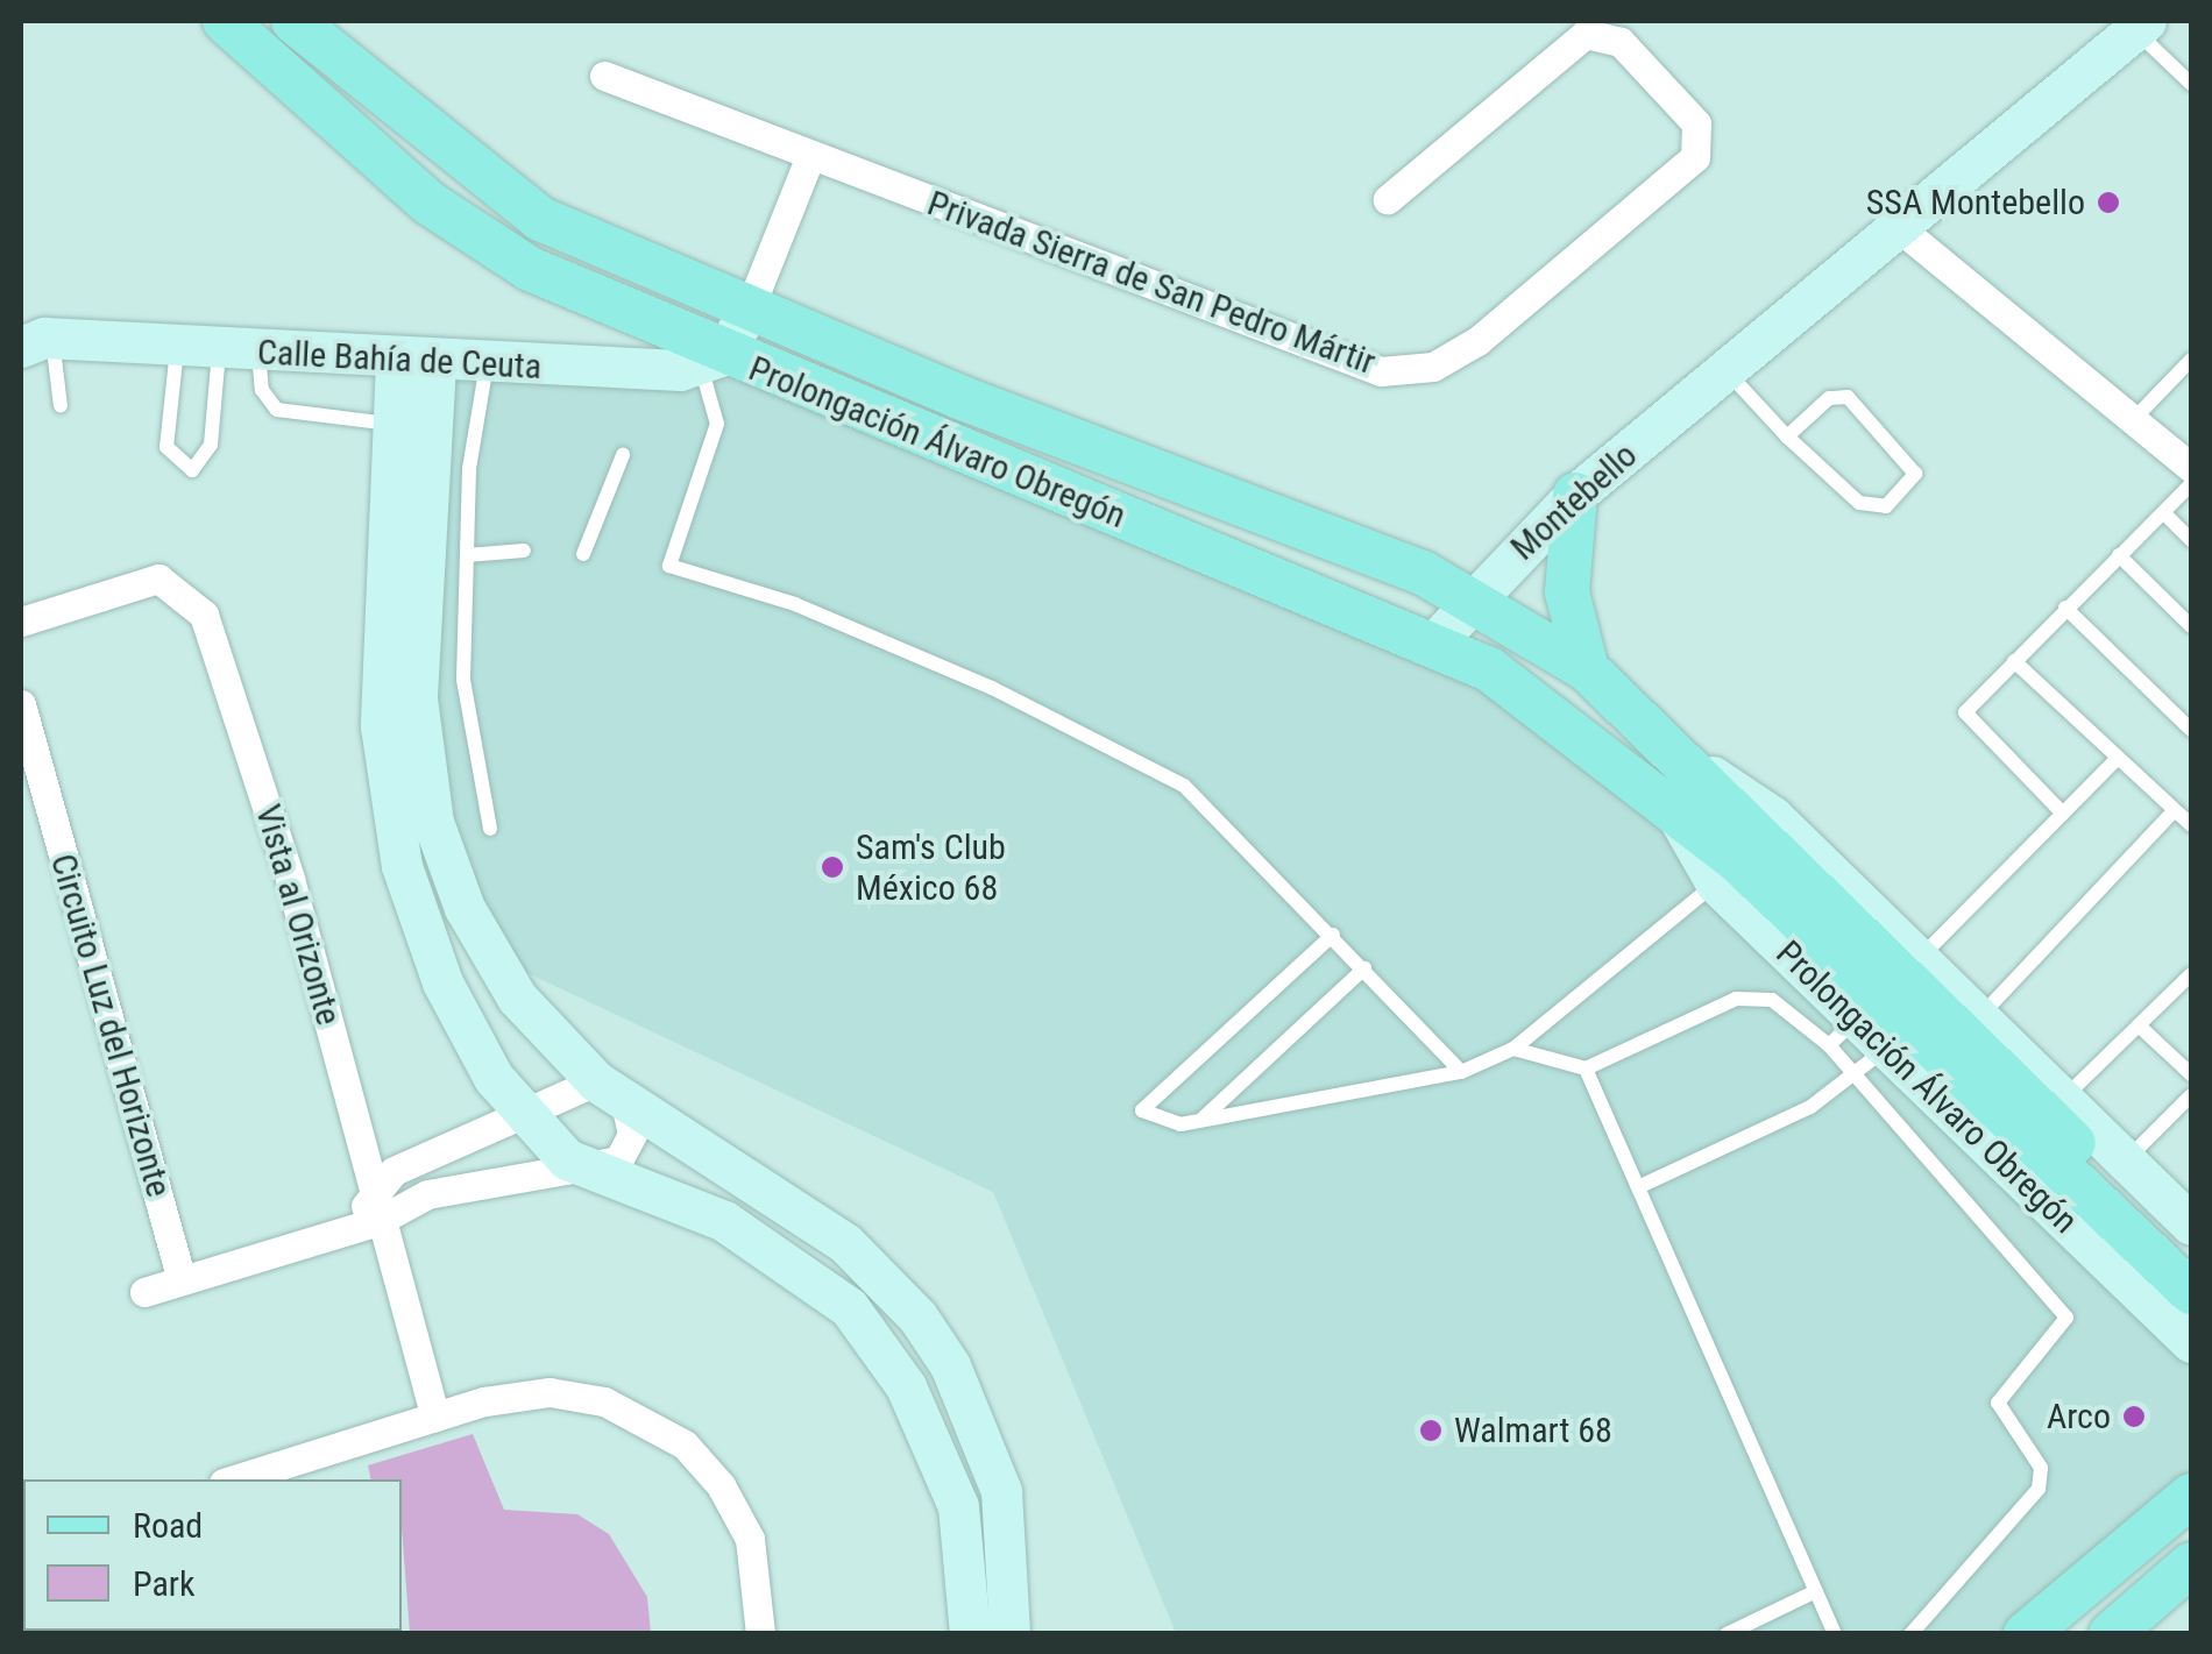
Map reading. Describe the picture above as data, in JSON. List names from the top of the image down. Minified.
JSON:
{"streets":{"main road":["Prolongación Álvaro Obregón"],"street":["Privada Sierra de San Pedro Mártir","Calle Bahía de Ceuta","Montebello","Vista al Orizonte","Circuito Luz del Horizonte"]},"crossings":[["Calle Bahía de Ceuta","Prolongación Álvaro Obregón"],["Prolongación Álvaro Obregón","Montebello"]],"places":["SSA Montebello","Sam's Club México 68","Arco","Walmart 68"],"legend":["Road","Park"]}
